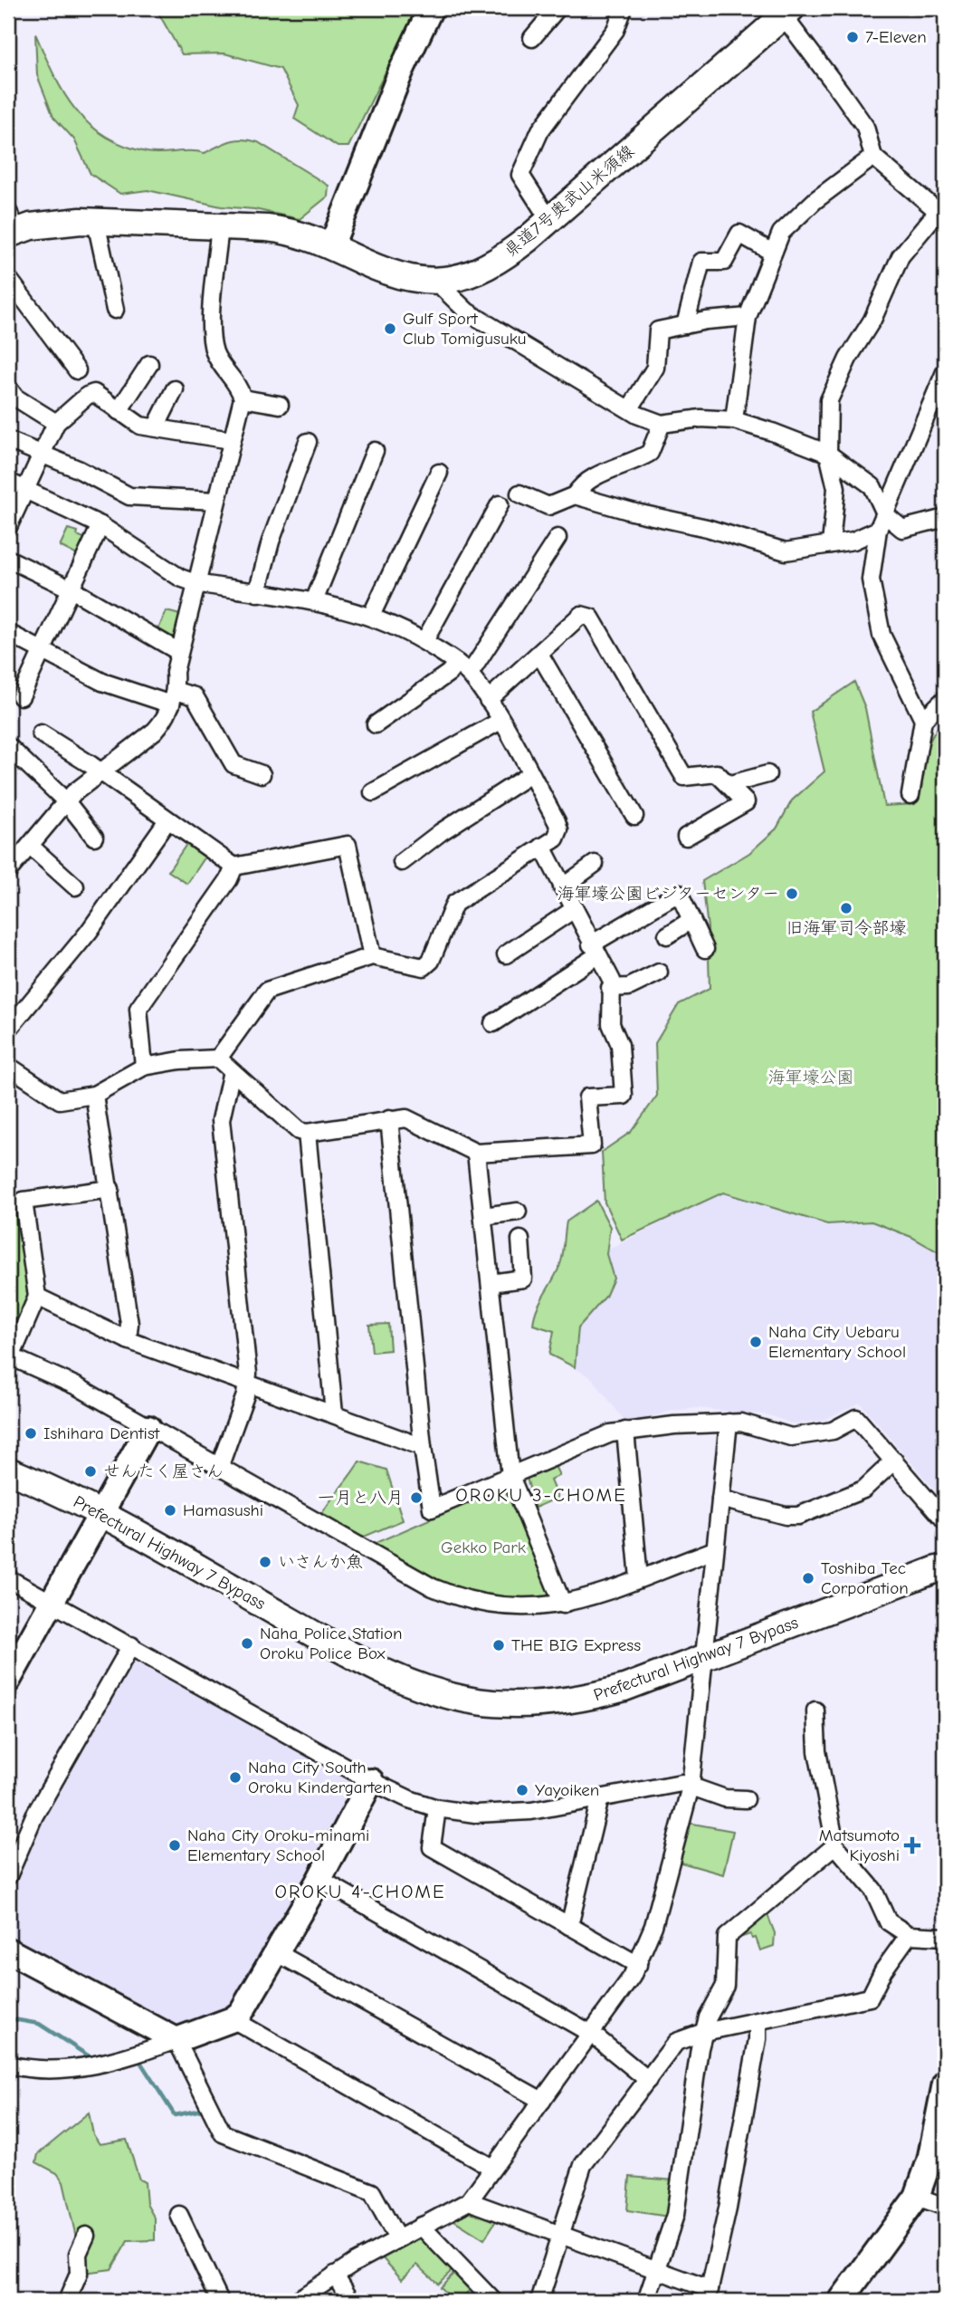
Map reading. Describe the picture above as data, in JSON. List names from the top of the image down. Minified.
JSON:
{"streets":{"main road":["県道7号奥武山米須線","Prefectural Highway 7 Bypass"]},"districts":["OROKU 3-CHOME","OROKU 4-CHOME"],"parks":["海軍壕公園","Gekko Park"],"places":{"other":["7-Eleven","Gulf Sport Club Tomigusuku","海軍壕公園ビジターセンター","旧海軍司令部壕","Naha City Uebaru Elementary School","Ishihara Dentist","せんたく屋さん","一月と八月","Hamasushi","いさんか魚","Toshiba Tec Corporation","Naha Police Station Oroku Police Box","THE BIG Express","Naha City South Oroku Kindergarten","Yayoiken","Naha City Oroku-minami Elementary School"],"health":["Matsumoto Kiyoshi"]}}
